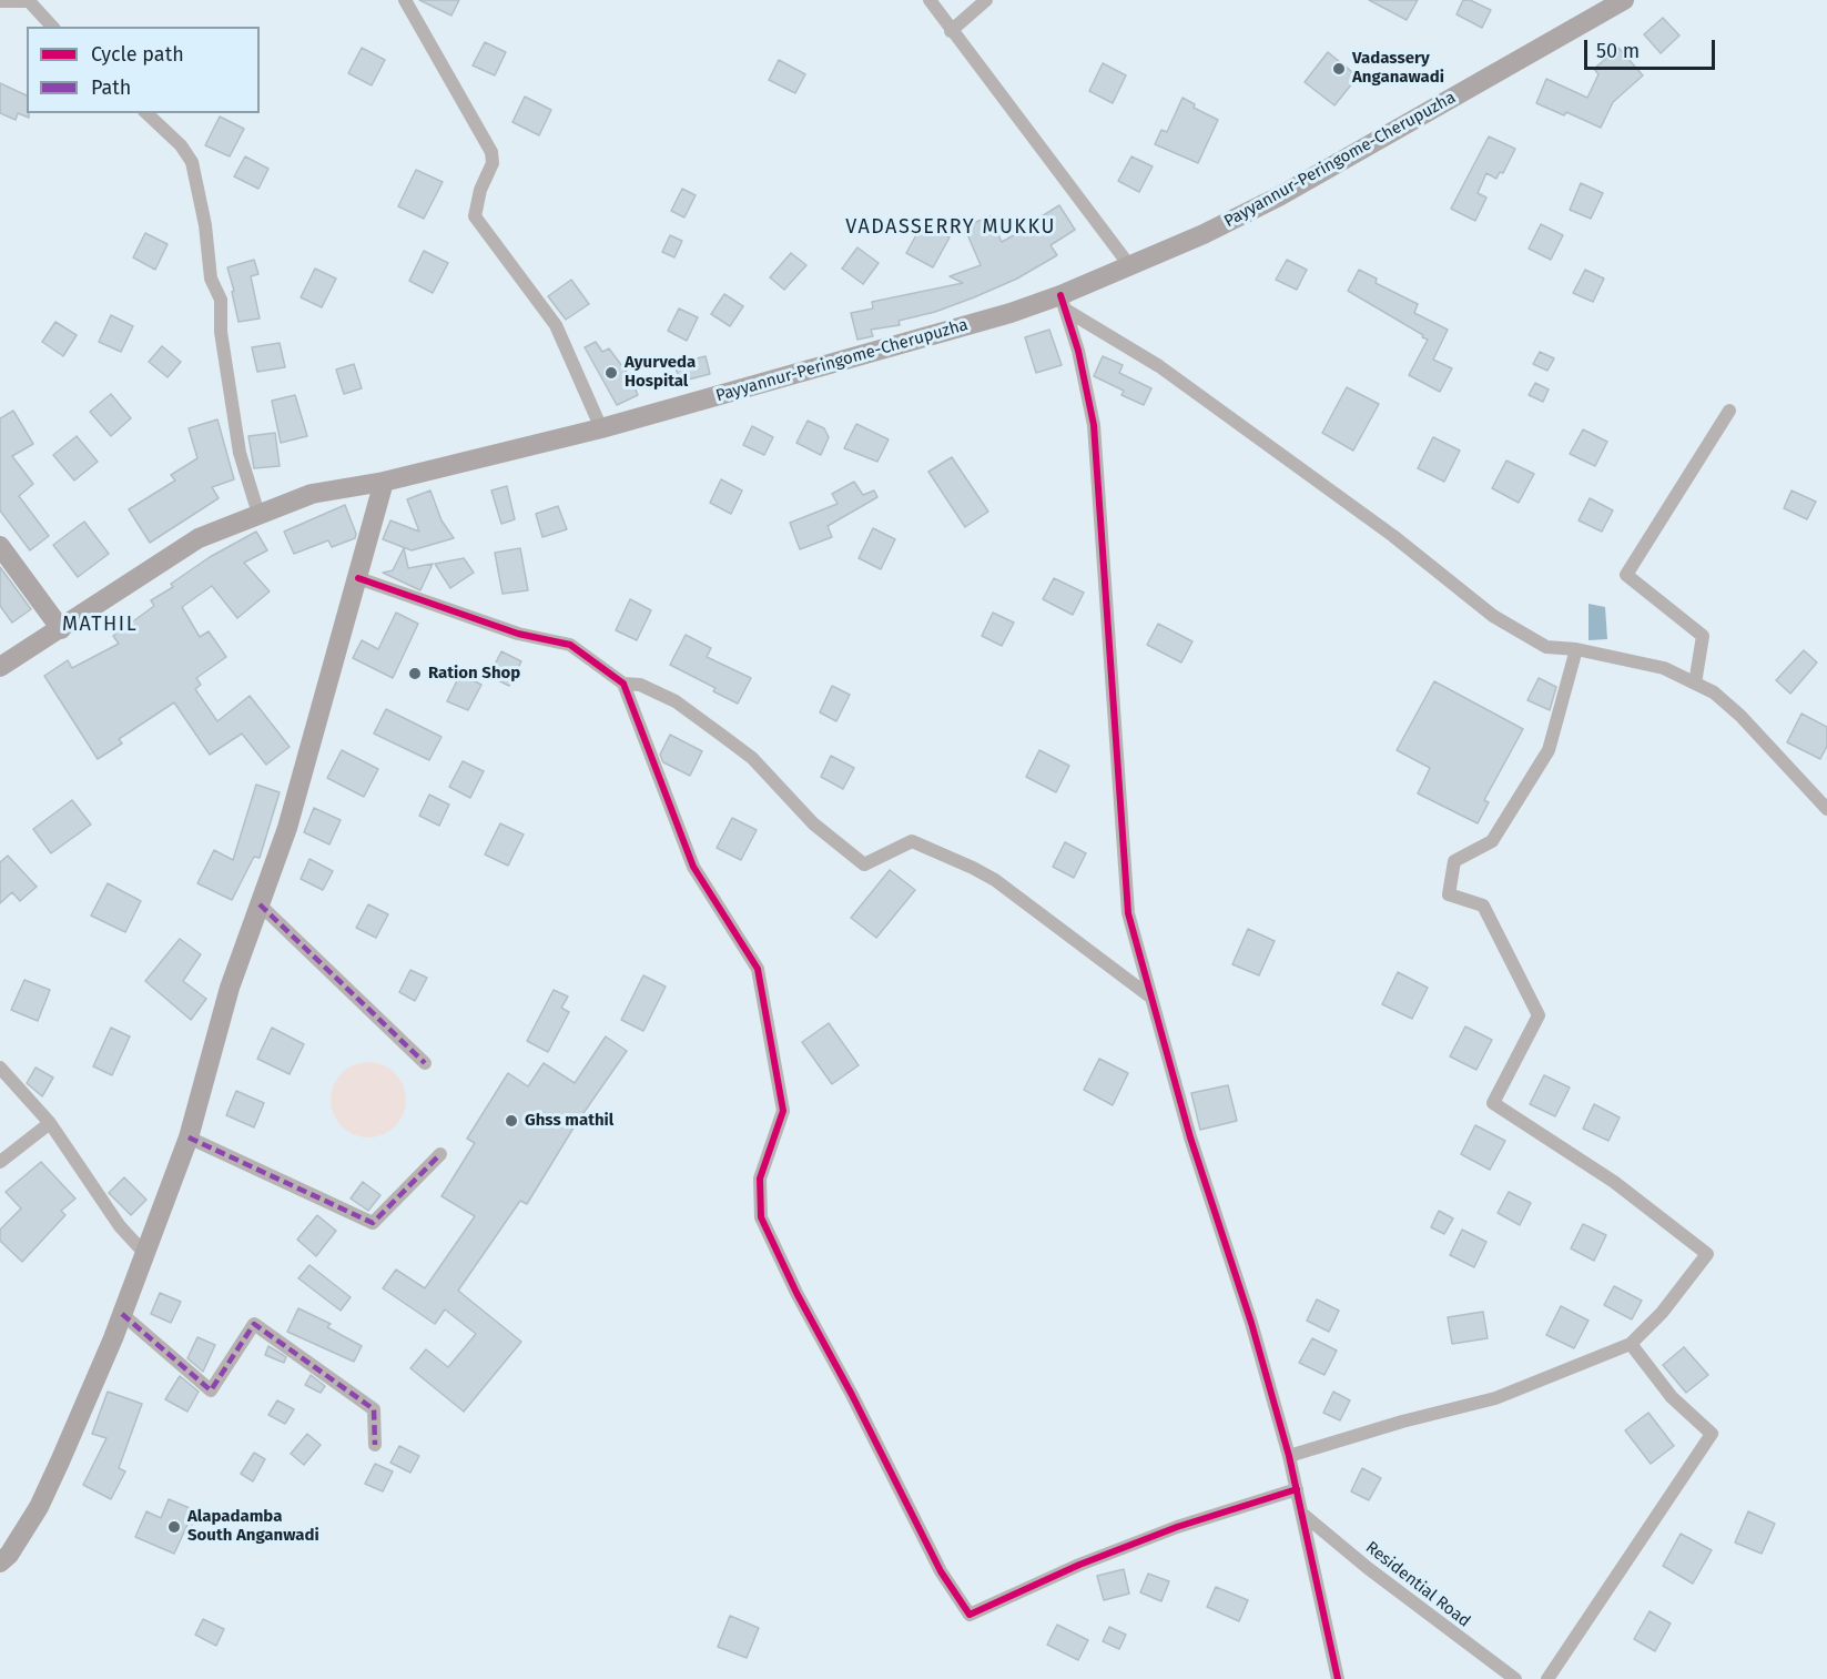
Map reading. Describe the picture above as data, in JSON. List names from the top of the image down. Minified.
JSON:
{"streets":{"main road":["Payyannur-Peringome-Cherupuzha"],"street":["Residential Road"]},"districts":["VADASSERRY MUKKU","MATHIL"],"places":["Vadassery Anganawadi","Ayurveda Hospital","Ration Shop","Ghss mathil","Alapadamba South Anganwadi"],"legend":["Cycle path","Path"],"scale_bar":"50 m"}
